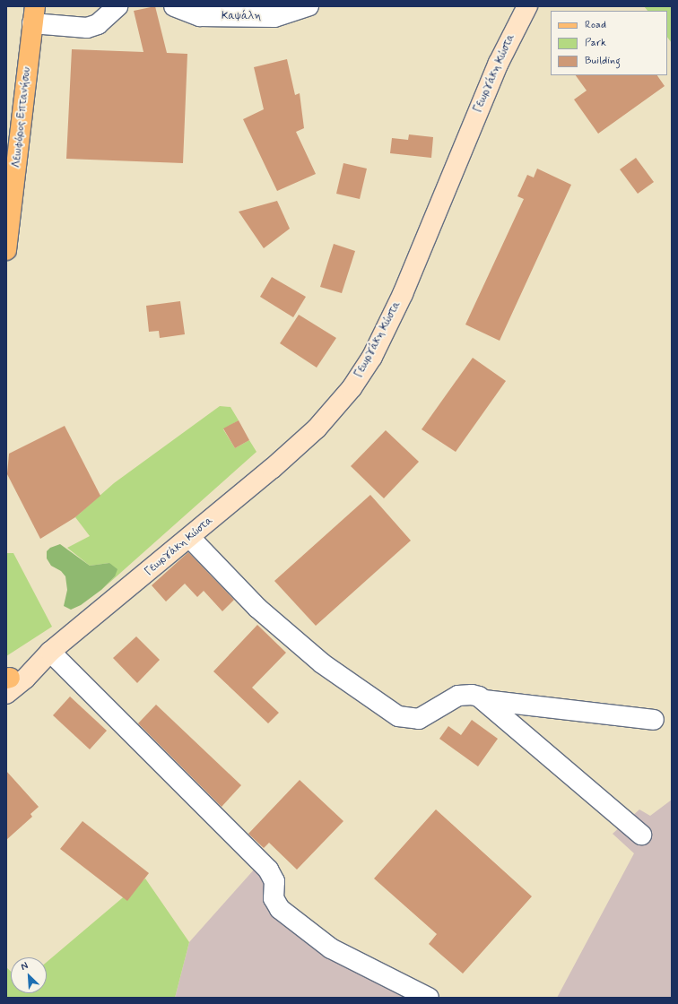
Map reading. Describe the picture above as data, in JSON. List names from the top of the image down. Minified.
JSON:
{"streets":{"main road":["Γεωργάκη Κώστα","Λεωφόρος Επτανήσου"],"street":["Καψάλη"]},"legend":["Road","Park","Building"],"north":"top left"}
